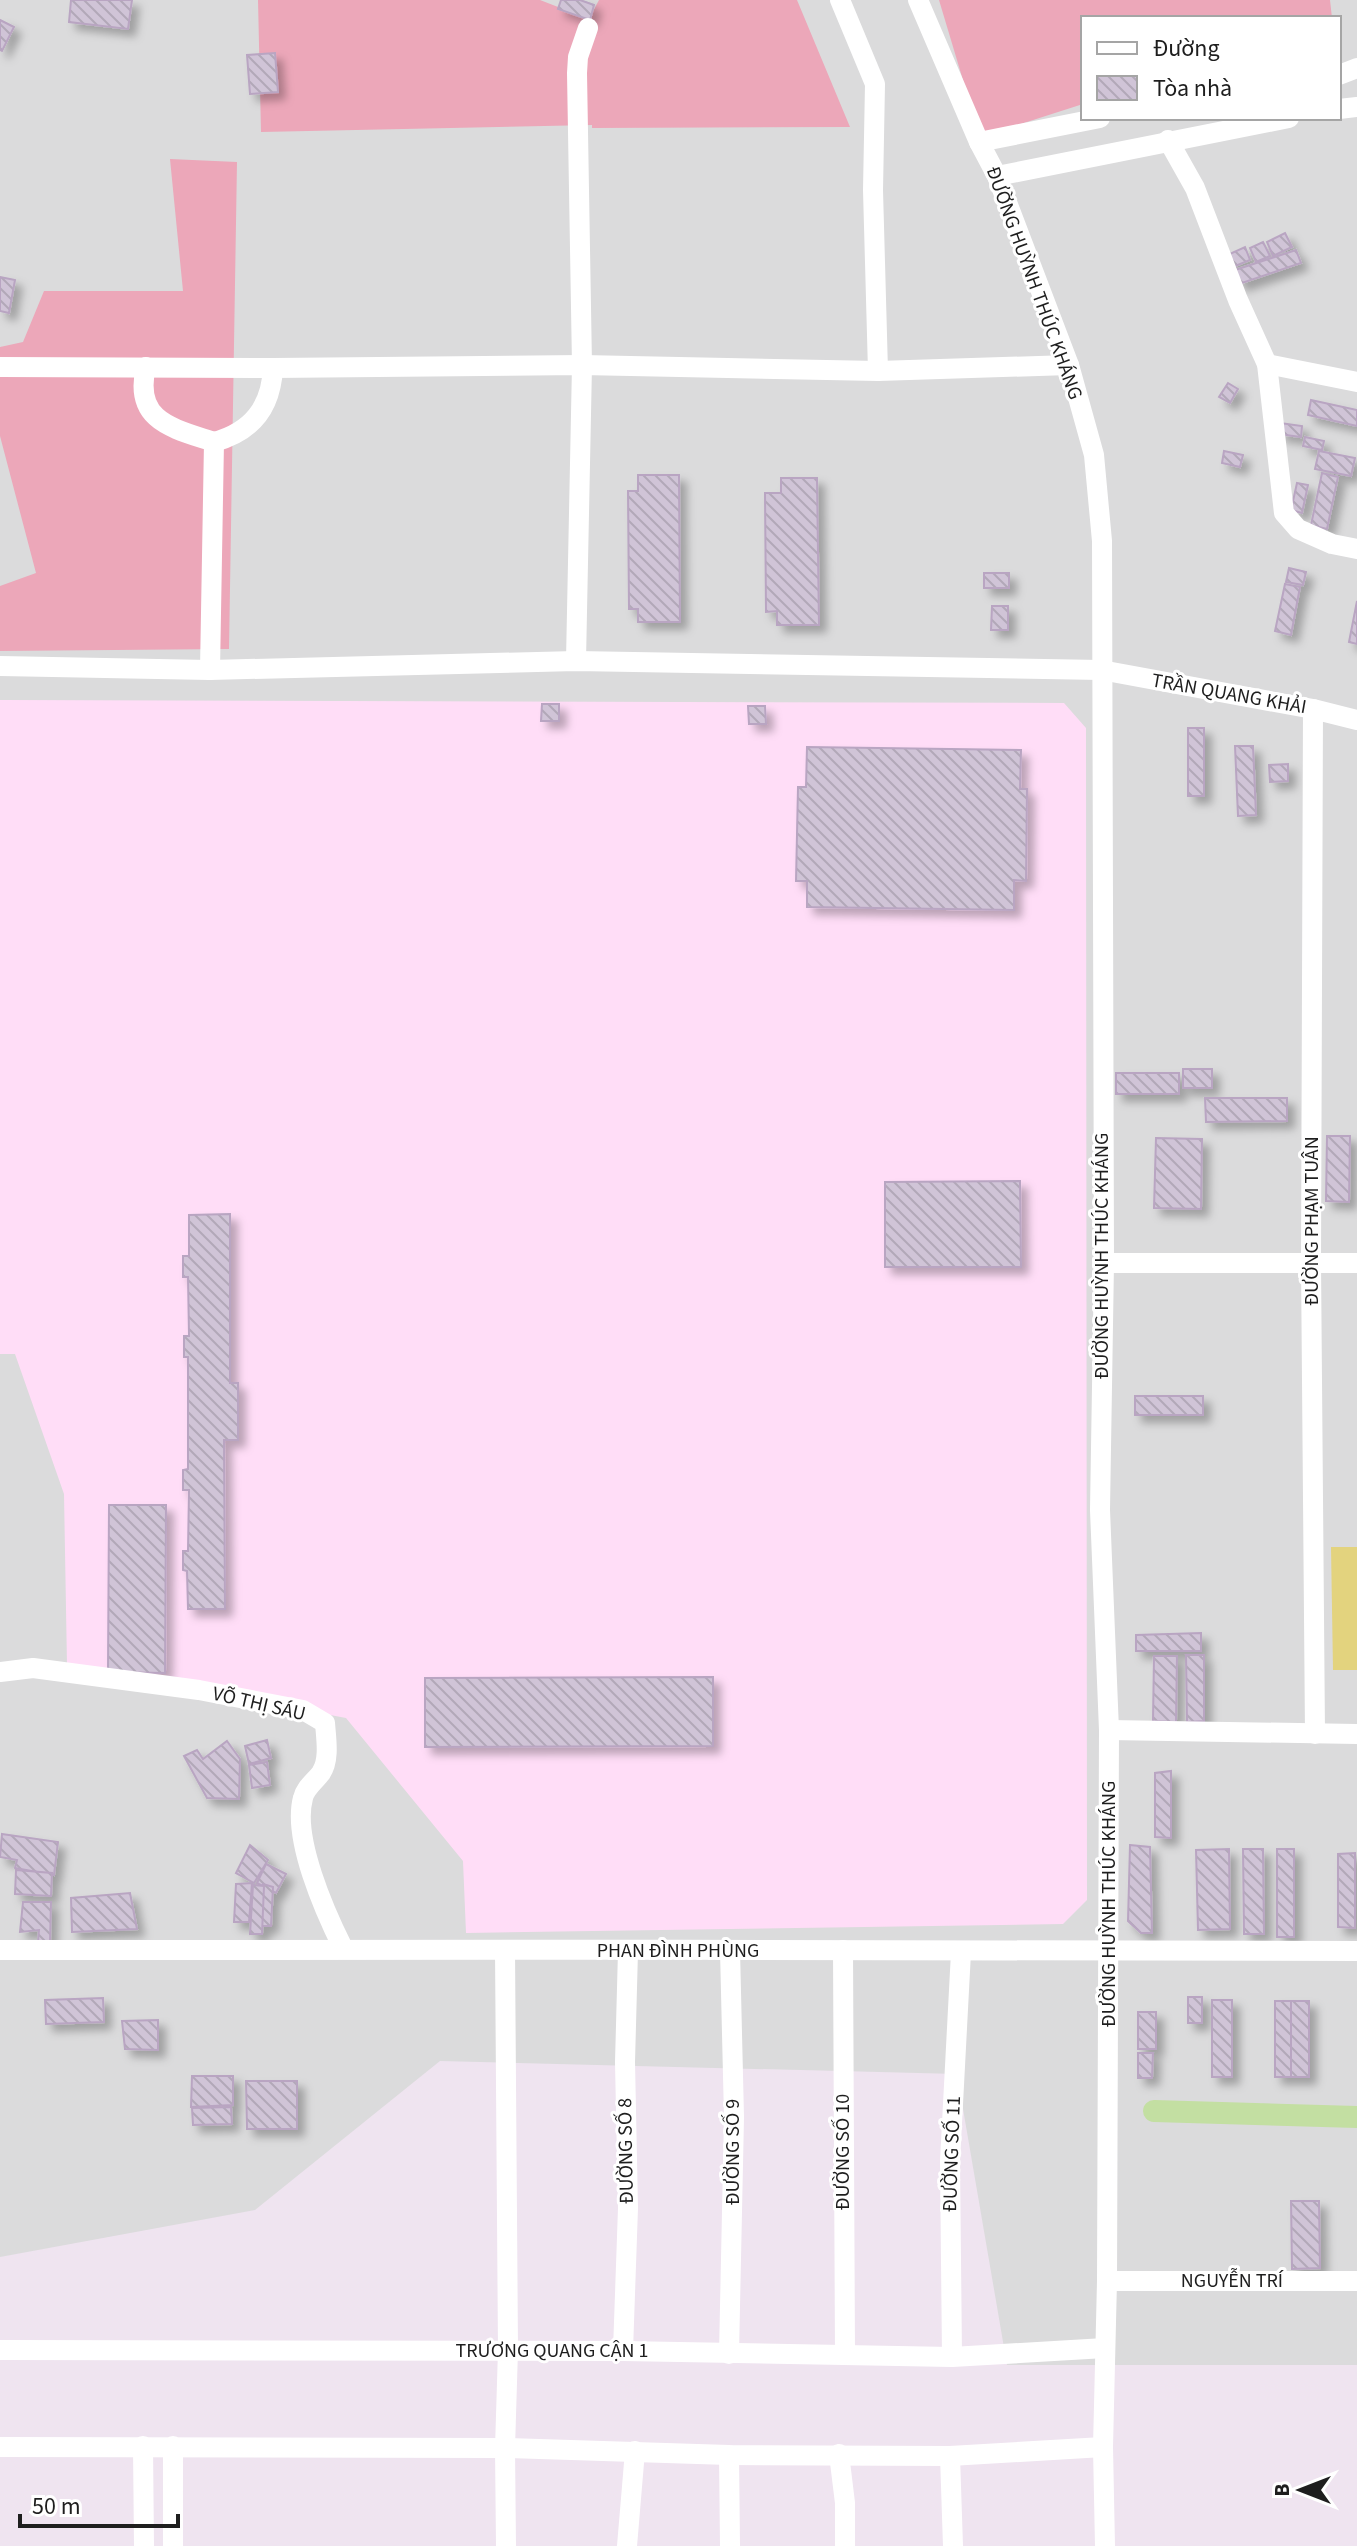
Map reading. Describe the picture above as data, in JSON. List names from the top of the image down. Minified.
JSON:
{"streets":{"street":["ĐƯỜNG HUỲNH THÚC KHÁNG","TRẦN QUANG KHẢI","ĐƯỜNG PHẠM TUÂN","VÕ THỊ SÁU","PHAN ĐÌNH PHÙNG","ĐƯỜNG SỐ 8","ĐƯỜNG SỐ 9","ĐƯỜNG SỐ 10","ĐƯỜNG SỐ 11","NGUYỄN TRÍ","TRƯƠNG QUANG CẬN 1"]},"crossings":[["ĐƯỜNG HUỲNH THÚC KHÁNG","TRẦN QUANG KHẢI"],["ĐƯỜNG HUỲNH THÚC KHÁNG","PHAN ĐÌNH PHÙNG"],["ĐƯỜNG HUỲNH THÚC KHÁNG","NGUYỄN TRÍ"],["ĐƯỜNG HUỲNH THÚC KHÁNG","TRƯƠNG QUANG CẬN 1"],["TRẦN QUANG KHẢI","ĐƯỜNG PHẠM TUÂN"],["VÕ THỊ SÁU","PHAN ĐÌNH PHÙNG"],["PHAN ĐÌNH PHÙNG","ĐƯỜNG SỐ 8"],["PHAN ĐÌNH PHÙNG","ĐƯỜNG SỐ 9"],["PHAN ĐÌNH PHÙNG","ĐƯỜNG SỐ 10"],["PHAN ĐÌNH PHÙNG","ĐƯỜNG SỐ 11"],["ĐƯỜNG SỐ 8","TRƯƠNG QUANG CẬN 1"],["ĐƯỜNG SỐ 9","TRƯƠNG QUANG CẬN 1"],["ĐƯỜNG SỐ 10","TRƯƠNG QUANG CẬN 1"],["ĐƯỜNG SỐ 11","TRƯƠNG QUANG CẬN 1"]],"legend":["Đường","Tòa nhà"],"scale_bar":"50 m","north":"left"}
